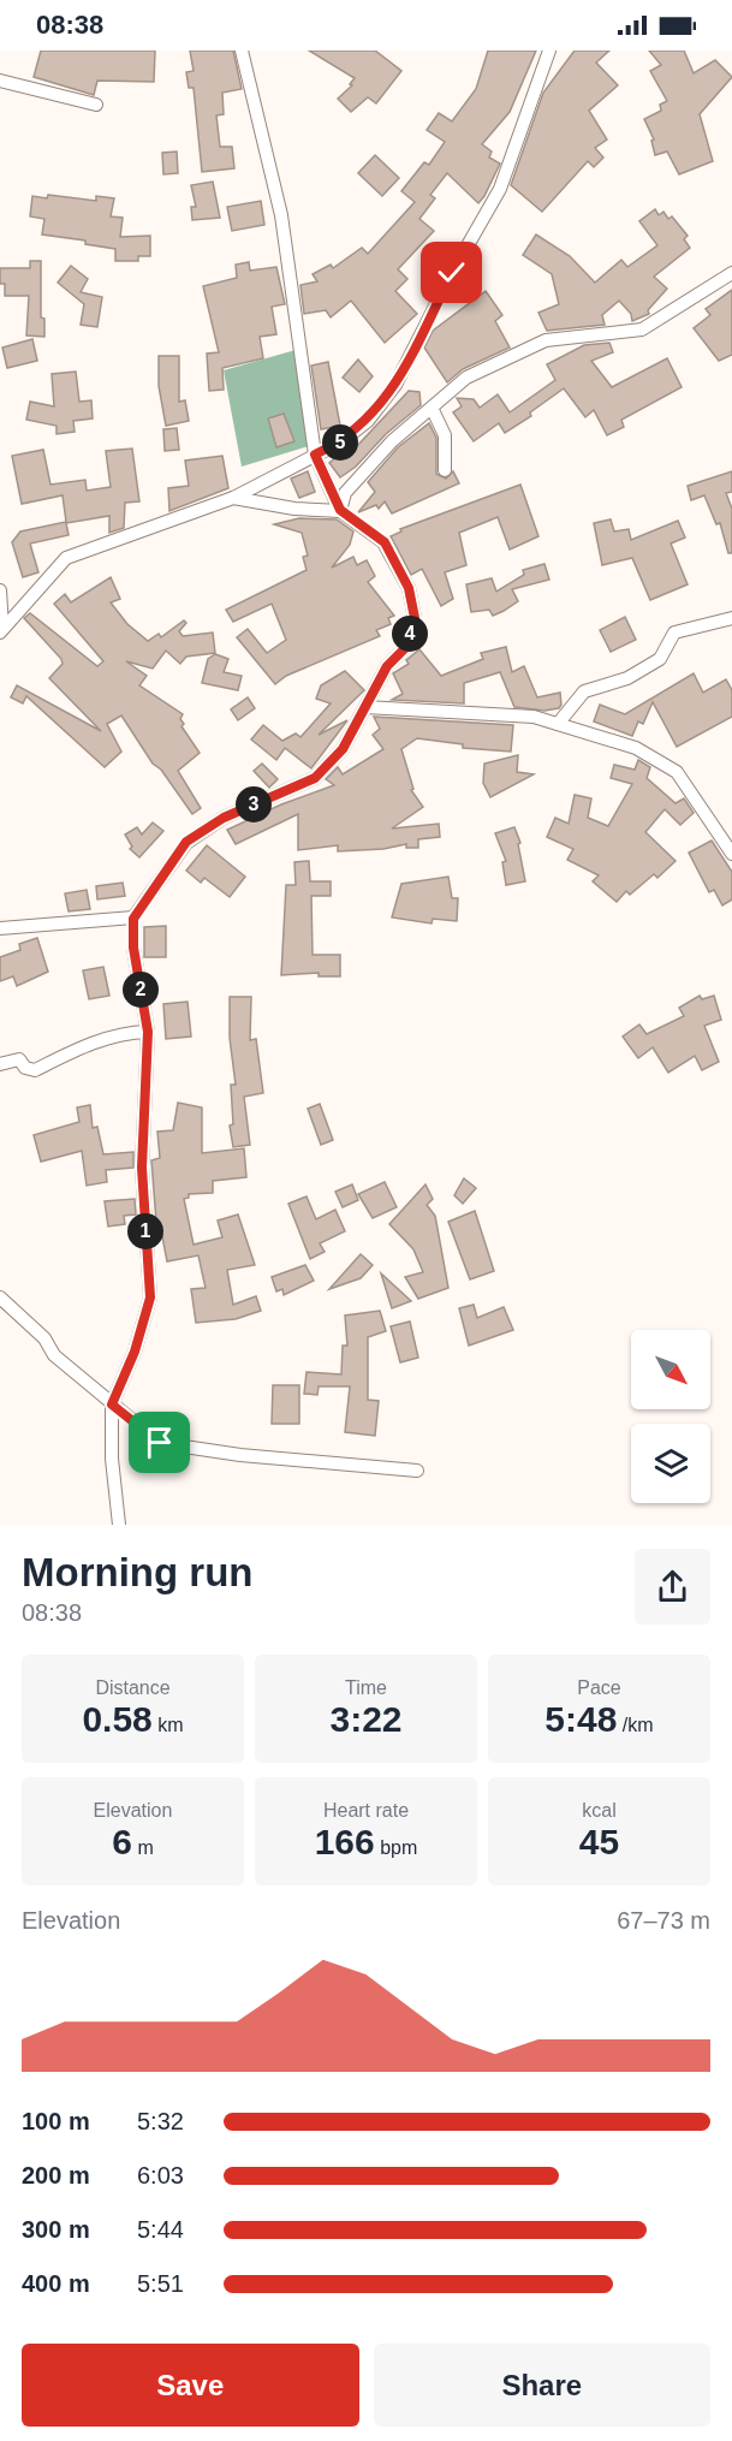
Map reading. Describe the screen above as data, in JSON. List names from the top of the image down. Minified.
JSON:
{"north":"bottom right","page":{"status":"08:38","pins":["5","4","3","2","1"],"heading":["Morning run","08:38"],"stats":[["Distance","0.58 km"],["Time","3:22"],["Pace","5:48 /km"],["Elevation","6 m"],["Heart rate","166 bpm"],["kcal","45"]],"chart":["Elevation","67–73 m"],"list":[{"name":"100 m","note":"5:32"},{"name":"200 m","note":"6:03"},{"name":"300 m","note":"5:44"},{"name":"400 m","note":"5:51"}],"buttons":["Save","Share"]}}
